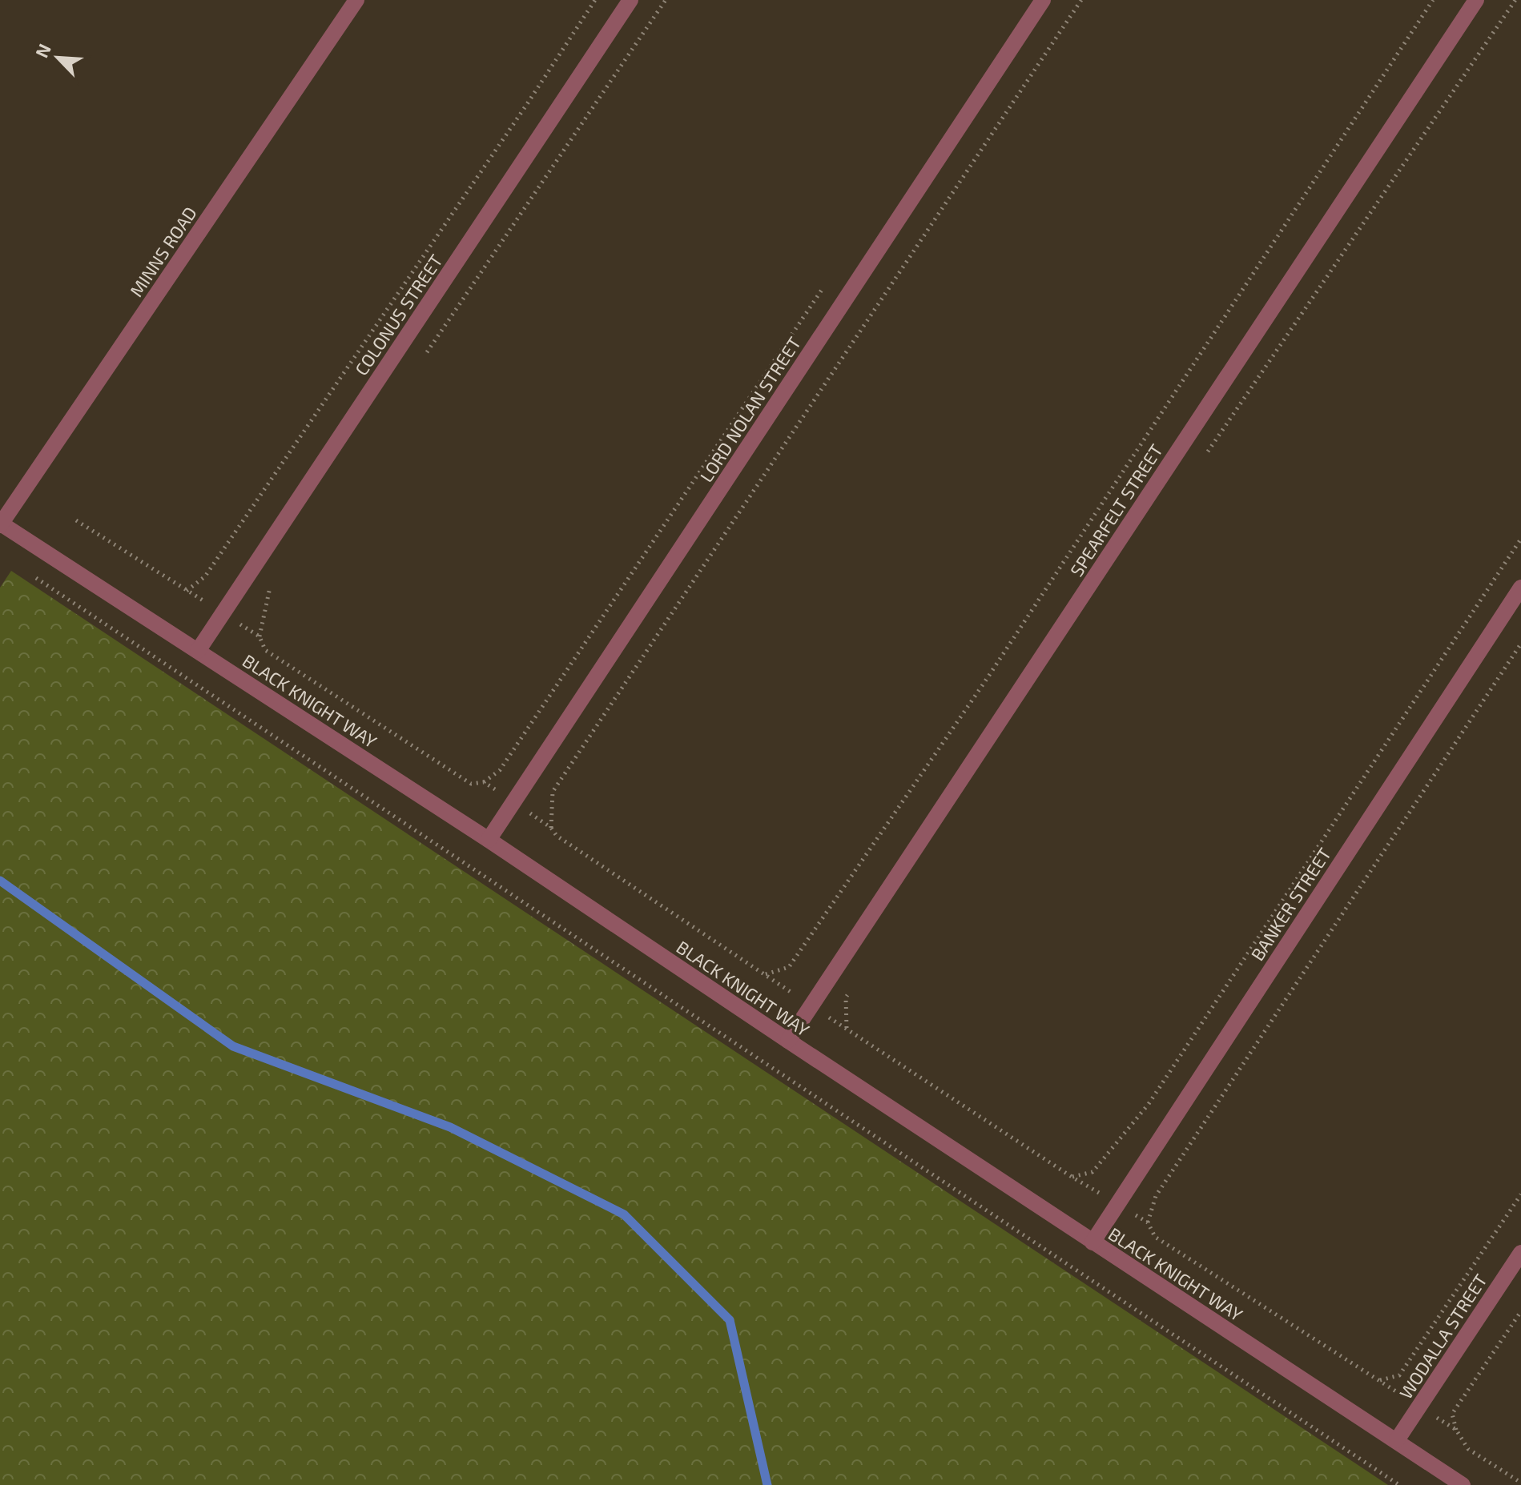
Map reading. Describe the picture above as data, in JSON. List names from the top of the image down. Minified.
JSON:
{"streets":{"street":["MINNS ROAD","COLONUS STREET","LORD NOLAN STREET","SPEARFELT STREET","BLACK KNIGHT WAY","BANKER STREET","WODALLA STREET"]},"crossings":[["MINNS ROAD","BLACK KNIGHT WAY"],["COLONUS STREET","BLACK KNIGHT WAY"],["LORD NOLAN STREET","BLACK KNIGHT WAY"],["SPEARFELT STREET","BLACK KNIGHT WAY"],["BLACK KNIGHT WAY","BANKER STREET"],["BLACK KNIGHT WAY","WODALLA STREET"]],"north":"top left"}
